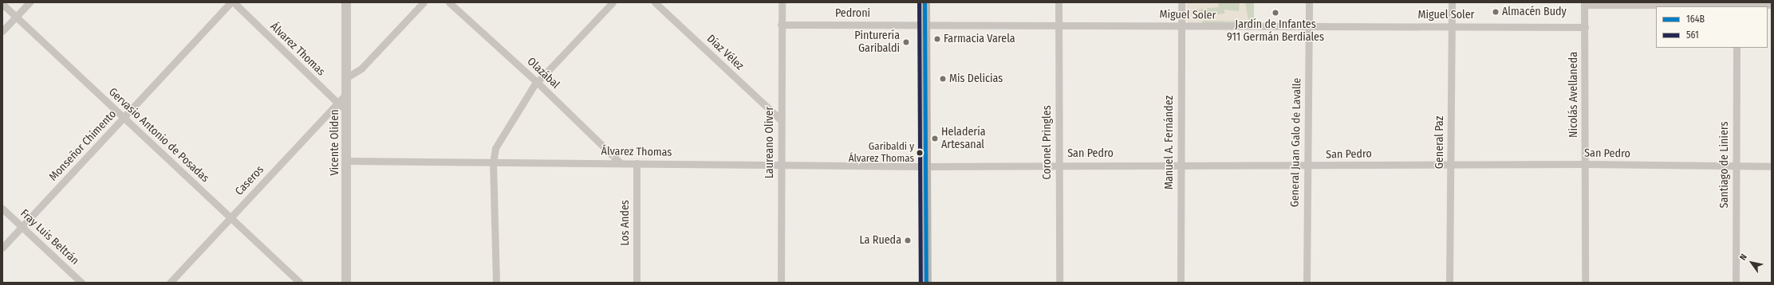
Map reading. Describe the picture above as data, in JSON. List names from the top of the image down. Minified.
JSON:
{"streets":{"street":["Pedroni","Miguel Soler","Álvarez Thomas","Díaz Vélez","Olazábal","Nicolás Avellaneda","Gervasio Antonio de Posadas","Vicente Oliden","Laureano Oliver","Coronel Pringles","Manuel A. Fernández","General Juan Galo de Lavalle","General Paz","Monseñor Chimento","San Pedro","Santiago de Liniers","Caseros","Los Andes","Fray Luis Beltrán"]},"crossings":[["Pedroni","Miguel Soler"],["Pedroni","Laureano Oliver"],["Miguel Soler","Nicolás Avellaneda"],["Miguel Soler","Coronel Pringles"],["Miguel Soler","Manuel A. Fernández"],["Miguel Soler","General Juan Galo de Lavalle"],["Miguel Soler","General Paz"],["Álvarez Thomas","Olazábal"],["Álvarez Thomas","Vicente Oliden"],["Álvarez Thomas","Laureano Oliver"],["Álvarez Thomas","San Pedro"],["Álvarez Thomas","Caseros"],["Álvarez Thomas","Los Andes"],["Díaz Vélez","Laureano Oliver"],["Nicolás Avellaneda","San Pedro"],["Gervasio Antonio de Posadas","Monseñor Chimento"],["Gervasio Antonio de Posadas","Caseros"],["Vicente Oliden","Caseros"],["Coronel Pringles","San Pedro"],["Manuel A. Fernández","San Pedro"],["General Juan Galo de Lavalle","San Pedro"],["General Paz","San Pedro"],["Monseñor Chimento","Fray Luis Beltrán"],["San Pedro","Santiago de Liniers"]],"places":["Almacén Budy","Jardín de Infantes 911 Germán Berdiales","Farmacia Varela","Pinturería Garibaldi","Mis Delicias","Heladería Artesanal","Garibaldi y Álvarez Thomas","La Rueda"],"lines":["transit line 164B","transit line 561"],"legend":["164B","561"],"north":"top left"}
